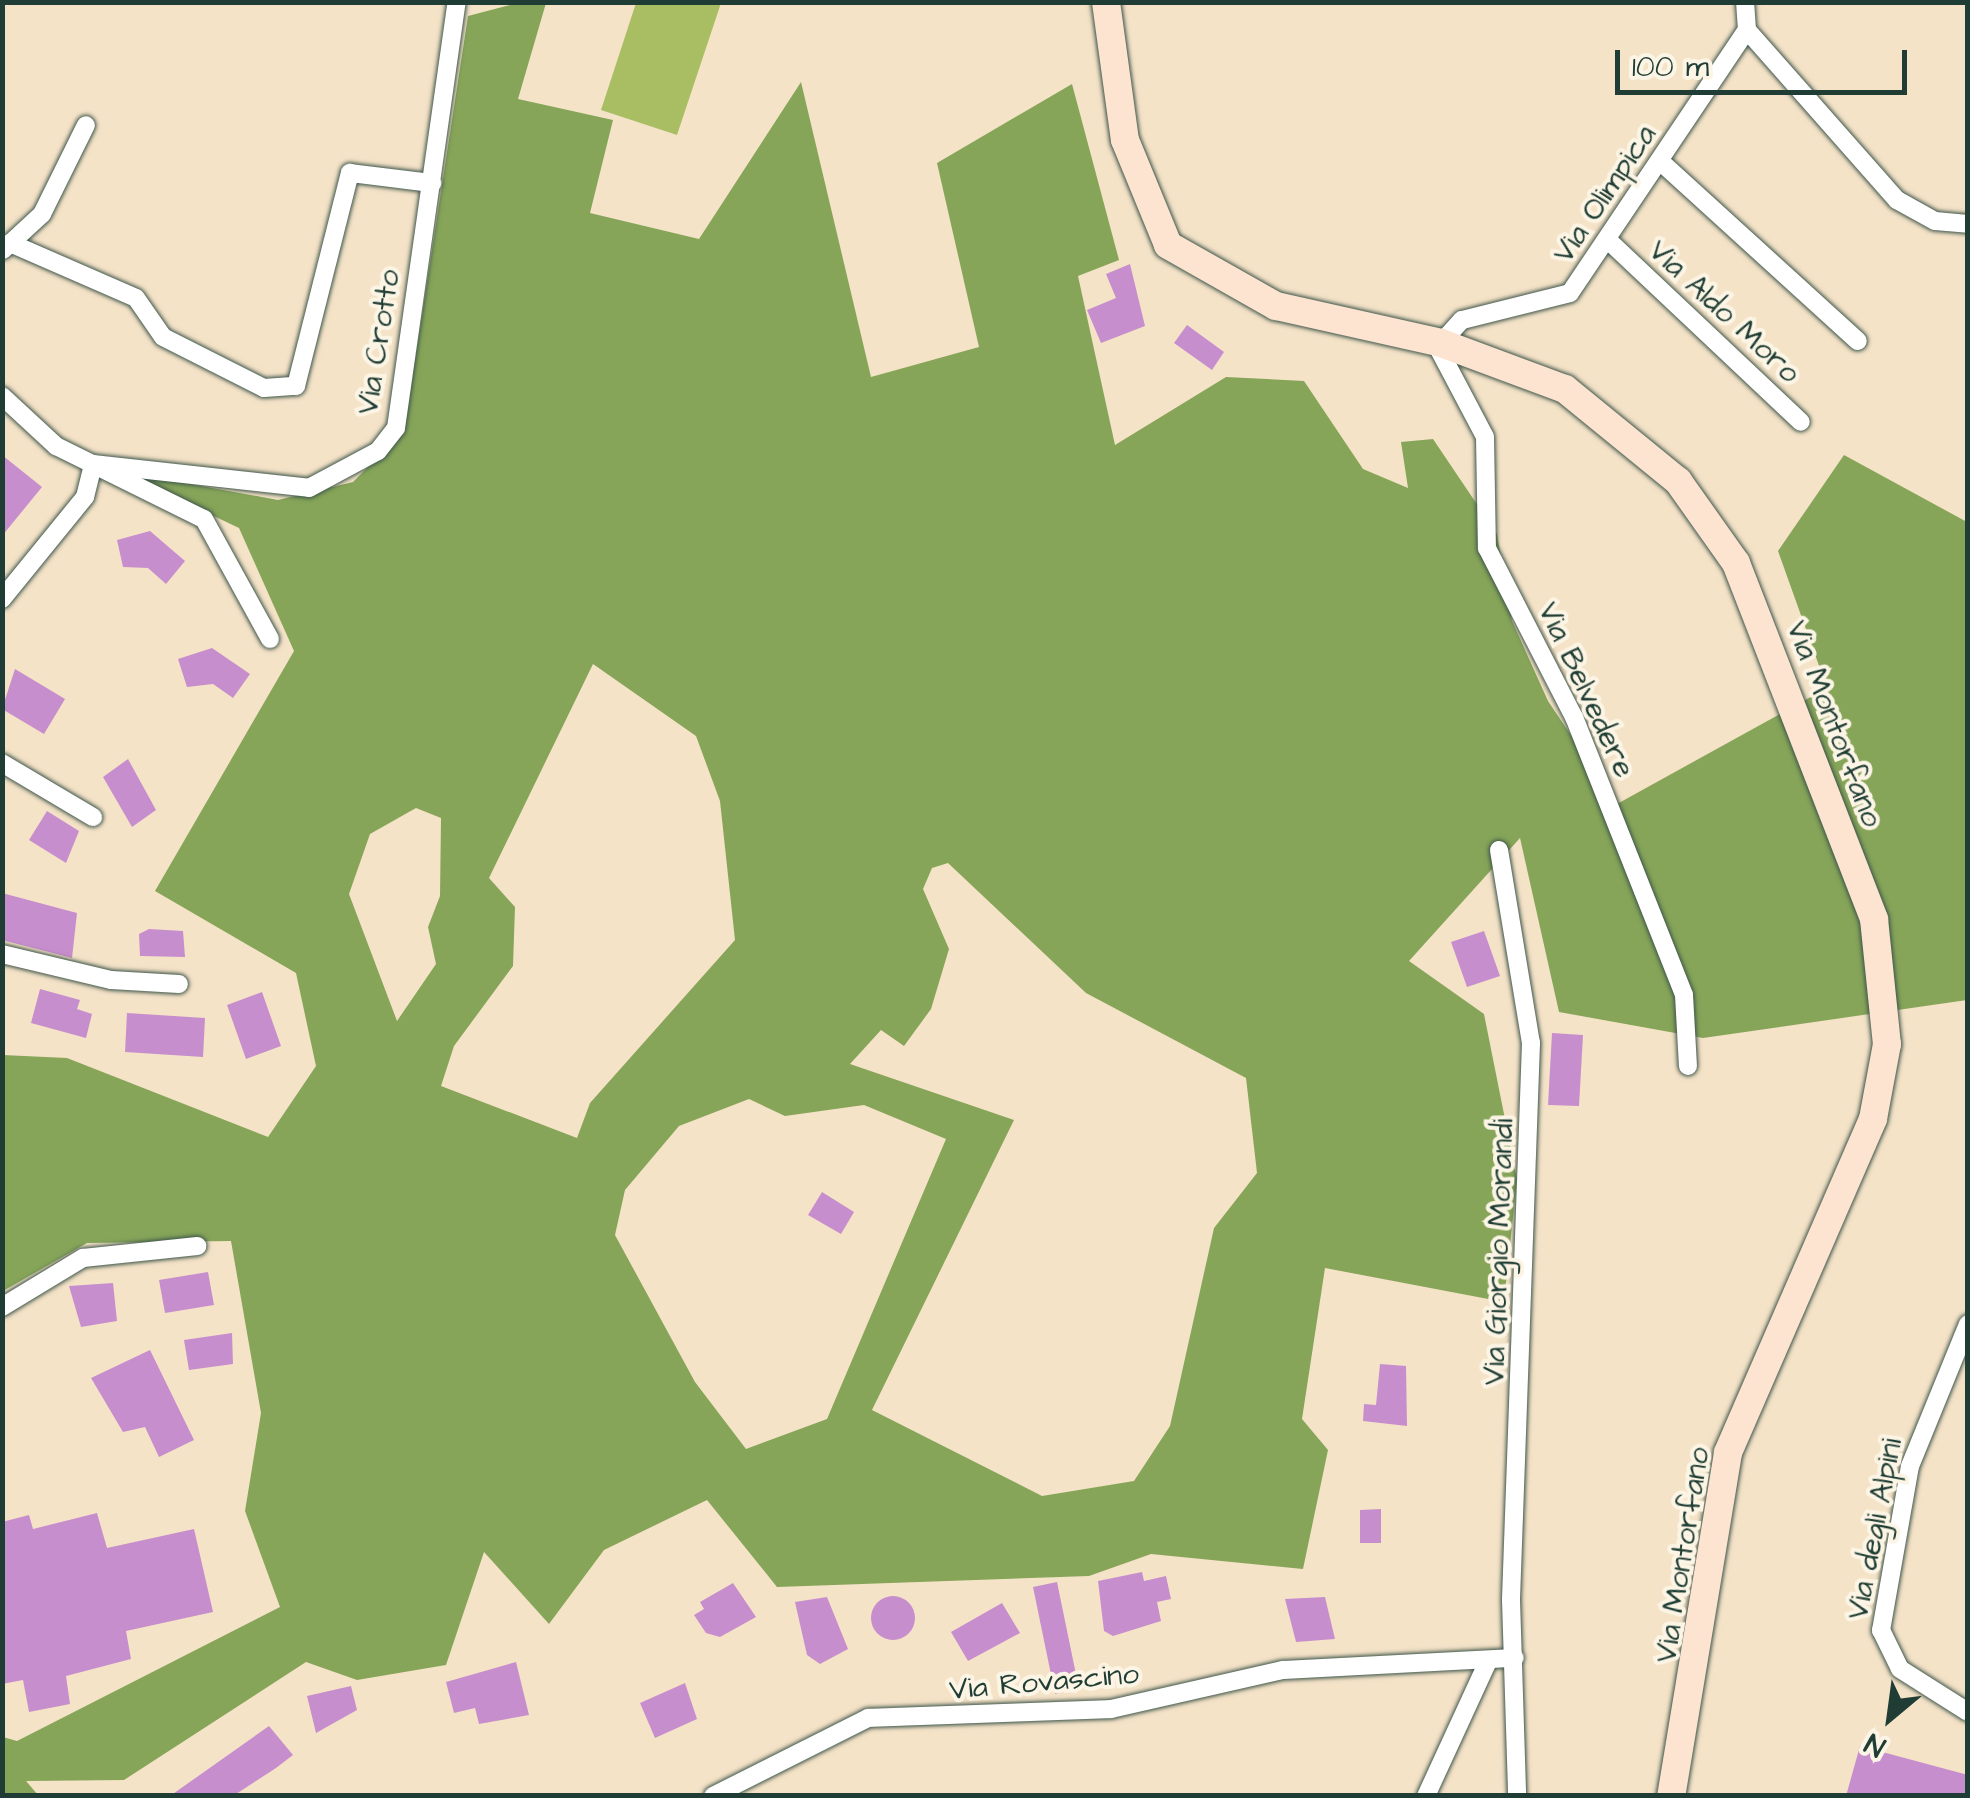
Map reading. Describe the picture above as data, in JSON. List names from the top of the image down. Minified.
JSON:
{"streets":{"street":["Via Olimpica","Via Aldo Moro","Via Crotto","Via Belvedere","Via Montorfano","Via Giorgio Morandi","Via degli Alpini","Via Rovascino"]},"crossings":[["Via Olimpica","Via Aldo Moro"],["Via Olimpica","Via Belvedere"],["Via Olimpica","Via Montorfano"],["Via Belvedere","Via Montorfano"],["Via Giorgio Morandi","Via Rovascino"]],"scale_bar":"100 m","north":"bottom left"}
